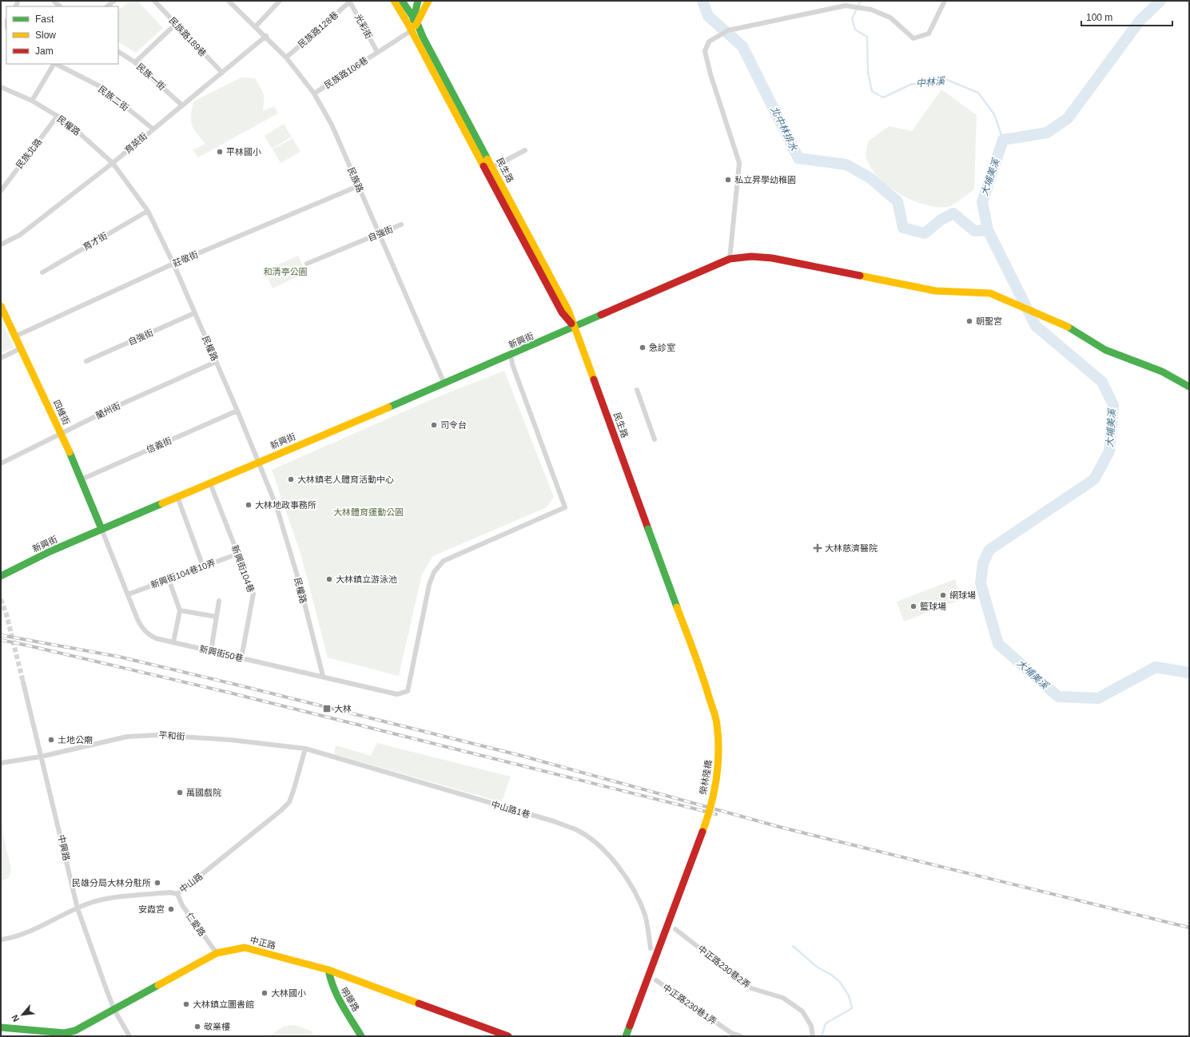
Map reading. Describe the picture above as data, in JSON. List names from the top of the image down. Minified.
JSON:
{"streets":{"main road":["民生路","新興街","四維街","榮林陸橋","中正路","明華路"],"street":["光彩街","民族路128巷","民族路189巷","民族路106巷","民族一街","民族二街","民權路","育英街","民族北路","民族路","自強街","育才街","莊敬街","蘭州街","信義街","新興街104巷","新興街104巷10弄","新興街50巷","平和街","中山路1巷","中興路","中山路","仁愛路","中正路230巷2弄","中正路230巷1弄"]},"crossings":[["光彩街","民族路128巷"],["光彩街","民族路106巷"],["民族路128巷","民族路"],["民族路189巷","育英街"],["民族路106巷","民生路"],["民族路106巷","民族路"],["民族一街","育英街"],["民族二街","育英街"],["民權路","育英街"],["民權路","民族北路"],["民權路","自強街"],["民權路","育才街"],["民權路","莊敬街"],["民權路","新興街"],["民權路","蘭州街"],["民權路","信義街"],["民權路","新興街50巷"],["育英街","民族路"],["民生路","新興街"],["民生路","榮林陸橋"],["民族路","自強街"],["民族路","莊敬街"],["民族路","新興街"],["莊敬街","四維街"],["新興街","四維街"],["新興街","新興街104巷"],["新興街","新興街50巷"],["蘭州街","四維街"],["四維街","信義街"],["四維街","新興街50巷"],["新興街104巷","新興街104巷10弄"],["新興街104巷","新興街50巷"],["新興街104巷10弄","新興街50巷"],["平和街","中山路1巷"],["平和街","中興路"],["平和街","中山路"],["中山路1巷","中山路"],["中興路","中山路"],["中興路","中正路"],["中山路","仁愛路"],["仁愛路","中正路"],["中正路","明華路"]],"water":["中林溪","北中林排水","大埔美溪"],"parks":["和清亭公園","大林體育運動公園"],"places":{"other":["平林國小","私立昇學幼稚園","朝聖宮","急診室","司令台","大林鎮老人體育活動中心","大林地政事務所","大林鎮立游泳池","網球場","籃球場","土地公廟","萬國戲院","民雄分局大林分駐所","安霞宮","大林國小","大林鎮立圖書館","敬業樓"],"health":["大林慈濟醫院"],"transit":["大林"]},"legend":["Fast","Slow","Jam"],"scale_bar":"100 m","north":"bottom left"}
